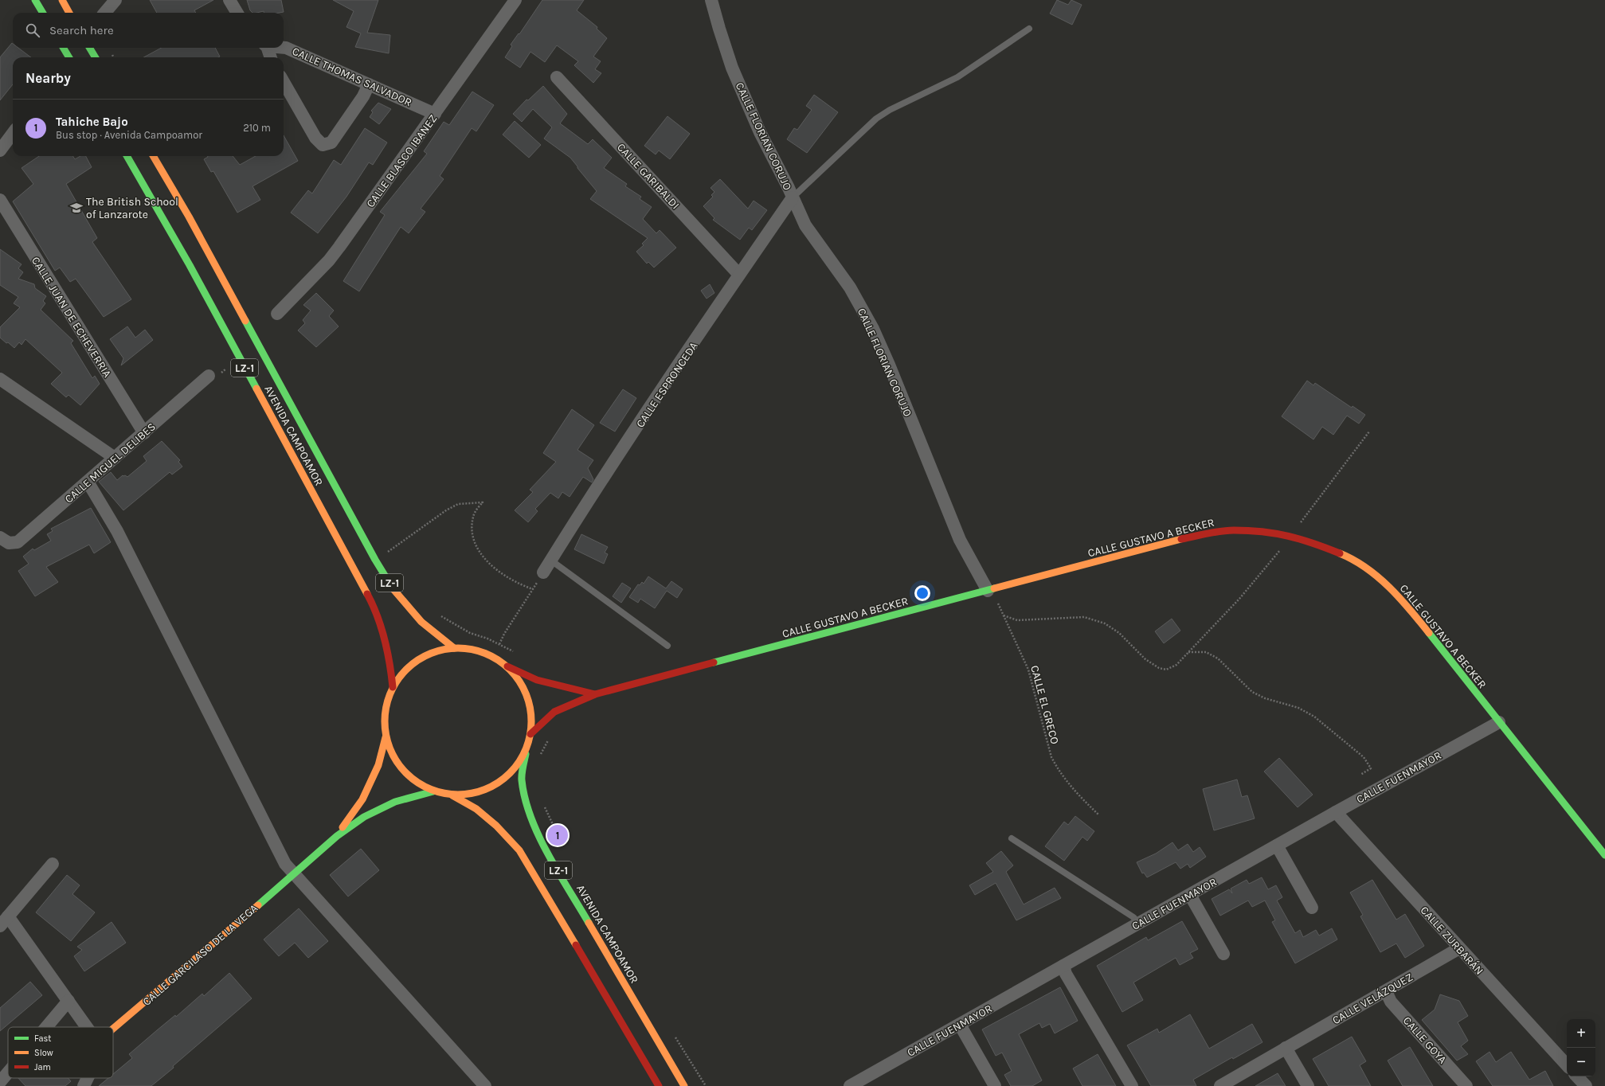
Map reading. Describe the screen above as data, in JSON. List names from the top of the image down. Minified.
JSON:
{"streets":{"main road":["LZ-1","AVENIDA CAMPOAMOR","CALLE GUSTAVO A BECKER","CALLE GARCILASO DE LA VEGA"],"street":["CALLE THOMAS SALVADOR","CALLE FLORIAN CORUJO","CALLE BLASCO IBANEZ","CALLE GARIBALDI","CALLE JUAN DE ECHEVERRIA","CALLE ESPRONCEDA","CALLE MIGUEL DELIBES","CALLE FUENMAYOR","CALLE ZURBARÁN","CALLE VELÁZQUEZ","CALLE GOYA"],"path":["CALLE EL GRECO"]},"crossings":[["CALLE THOMAS SALVADOR","CALLE BLASCO IBANEZ"],["CALLE FLORIAN CORUJO","CALLE ESPRONCEDA"],["CALLE FLORIAN CORUJO","CALLE GUSTAVO A BECKER"],["CALLE FLORIAN CORUJO","CALLE EL GRECO"],["CALLE GARIBALDI","CALLE ESPRONCEDA"],["CALLE JUAN DE ECHEVERRIA","CALLE MIGUEL DELIBES"],["LZ-1","AVENIDA CAMPOAMOR"],["LZ-1","CALLE GUSTAVO A BECKER"],["LZ-1","CALLE GARCILASO DE LA VEGA"],["CALLE GUSTAVO A BECKER","CALLE EL GRECO"],["CALLE GUSTAVO A BECKER","CALLE FUENMAYOR"],["CALLE FUENMAYOR","CALLE ZURBARÁN"],["CALLE ZURBARÁN","CALLE VELÁZQUEZ"],["CALLE VELÁZQUEZ","CALLE GOYA"]],"places":{"school or university":["The British School of Lanzarote"]},"legend":["Fast","Slow","Jam"],"page":{"search":"Search here","heading":"Nearby","list":[{"mark":"1","name":"Tahiche Bajo","note":"Bus stop · Avenida Campoamor","value":"210 m"}],"pins":"1","map_buttons":["+","−"]}}
